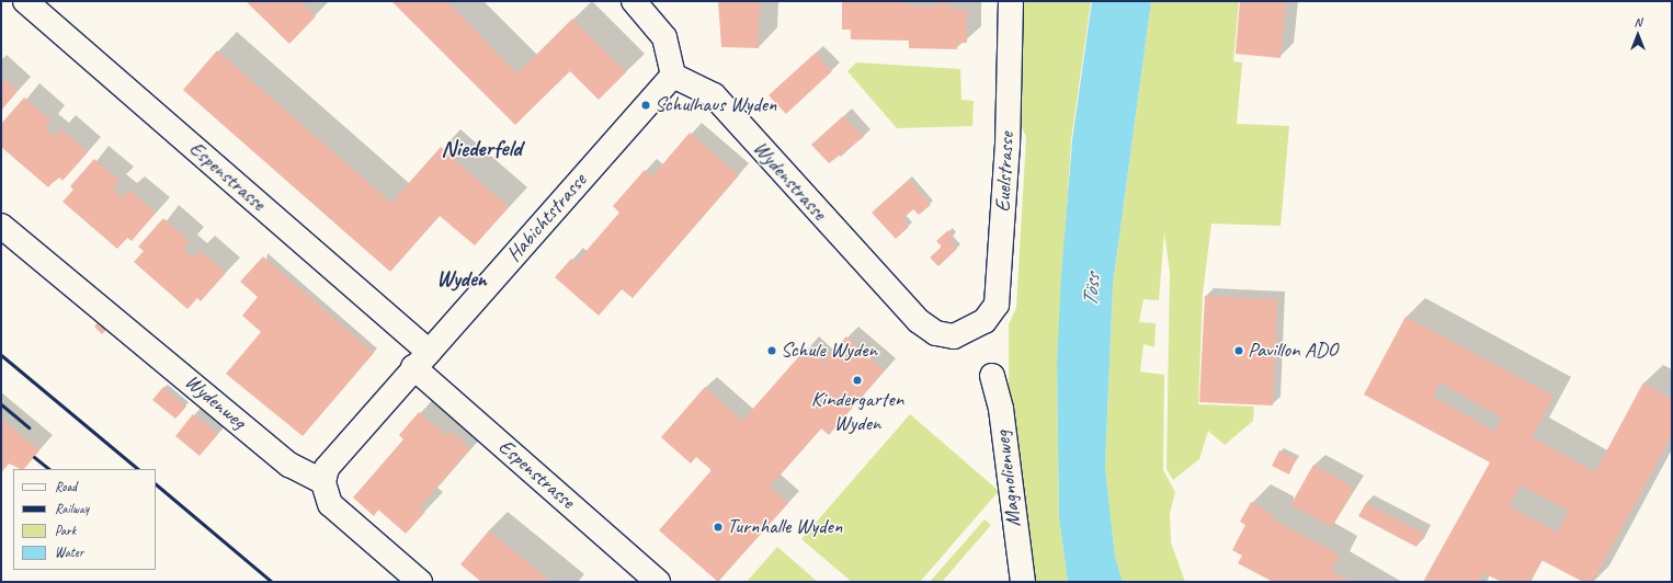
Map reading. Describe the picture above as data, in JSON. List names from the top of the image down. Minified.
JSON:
{"streets":{"street":["Euelstrasse","Espenstrasse","Wydenstrasse","Habichtstrasse","Wydenweg","Magnolienweg"]},"crossings":[["Euelstrasse","Wydenstrasse"],["Espenstrasse","Habichtstrasse"],["Wydenstrasse","Habichtstrasse"],["Habichtstrasse","Wydenweg"]],"districts":["Niederfeld","Wyden"],"water":["Töss"],"places":["Schulhaus Wyden","Schule Wyden","Pavillon ADO","Kindergarten Wyden","Turnhalle Wyden"],"legend":["Road","Railway","Park","Water"],"north":"top"}
